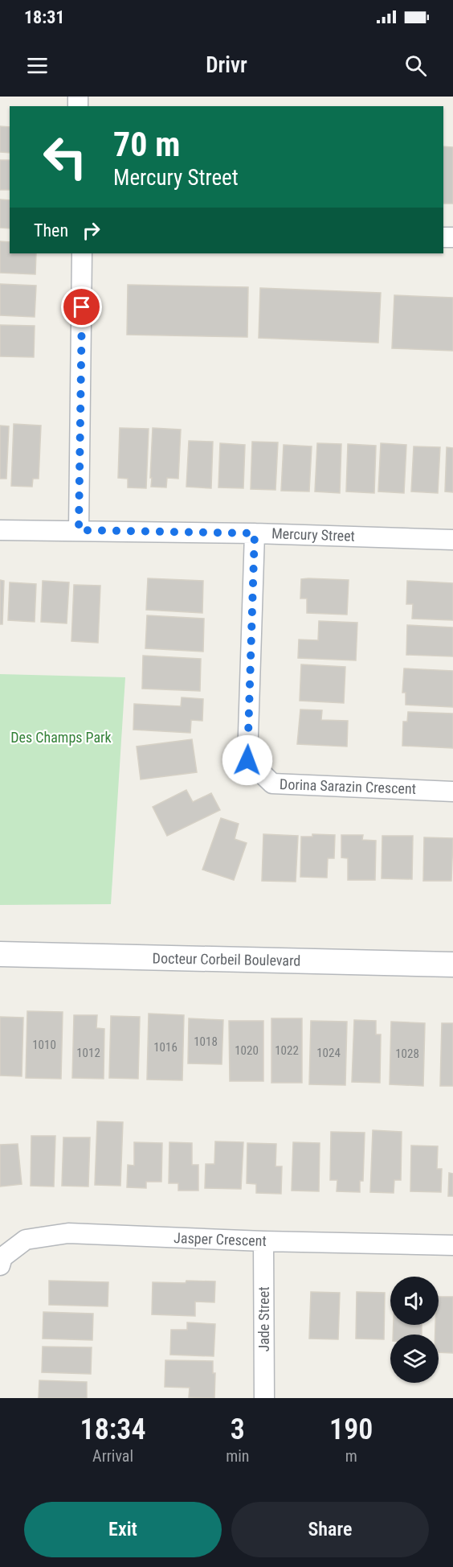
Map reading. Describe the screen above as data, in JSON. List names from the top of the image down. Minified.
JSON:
{"streets":{"street":["Mercury Street","Dorina Sarazin Crescent","Docteur Corbeil Boulevard","Jasper Crescent","Jade Street"]},"crossings":[["Mercury Street","Dorina Sarazin Crescent"],["Jasper Crescent","Jade Street"]],"parks":["Des Champs Park"],"house_numbers":["1018","1010","1016","1020","1022","1012","1024","1028"],"page":{"status":"18:31","header":"Drivr","turn":["70 m","Mercury Street"],"then":"Then","eta":["18:34","Arrival","3","min","190","m"],"buttons":["Exit","Share"]}}
